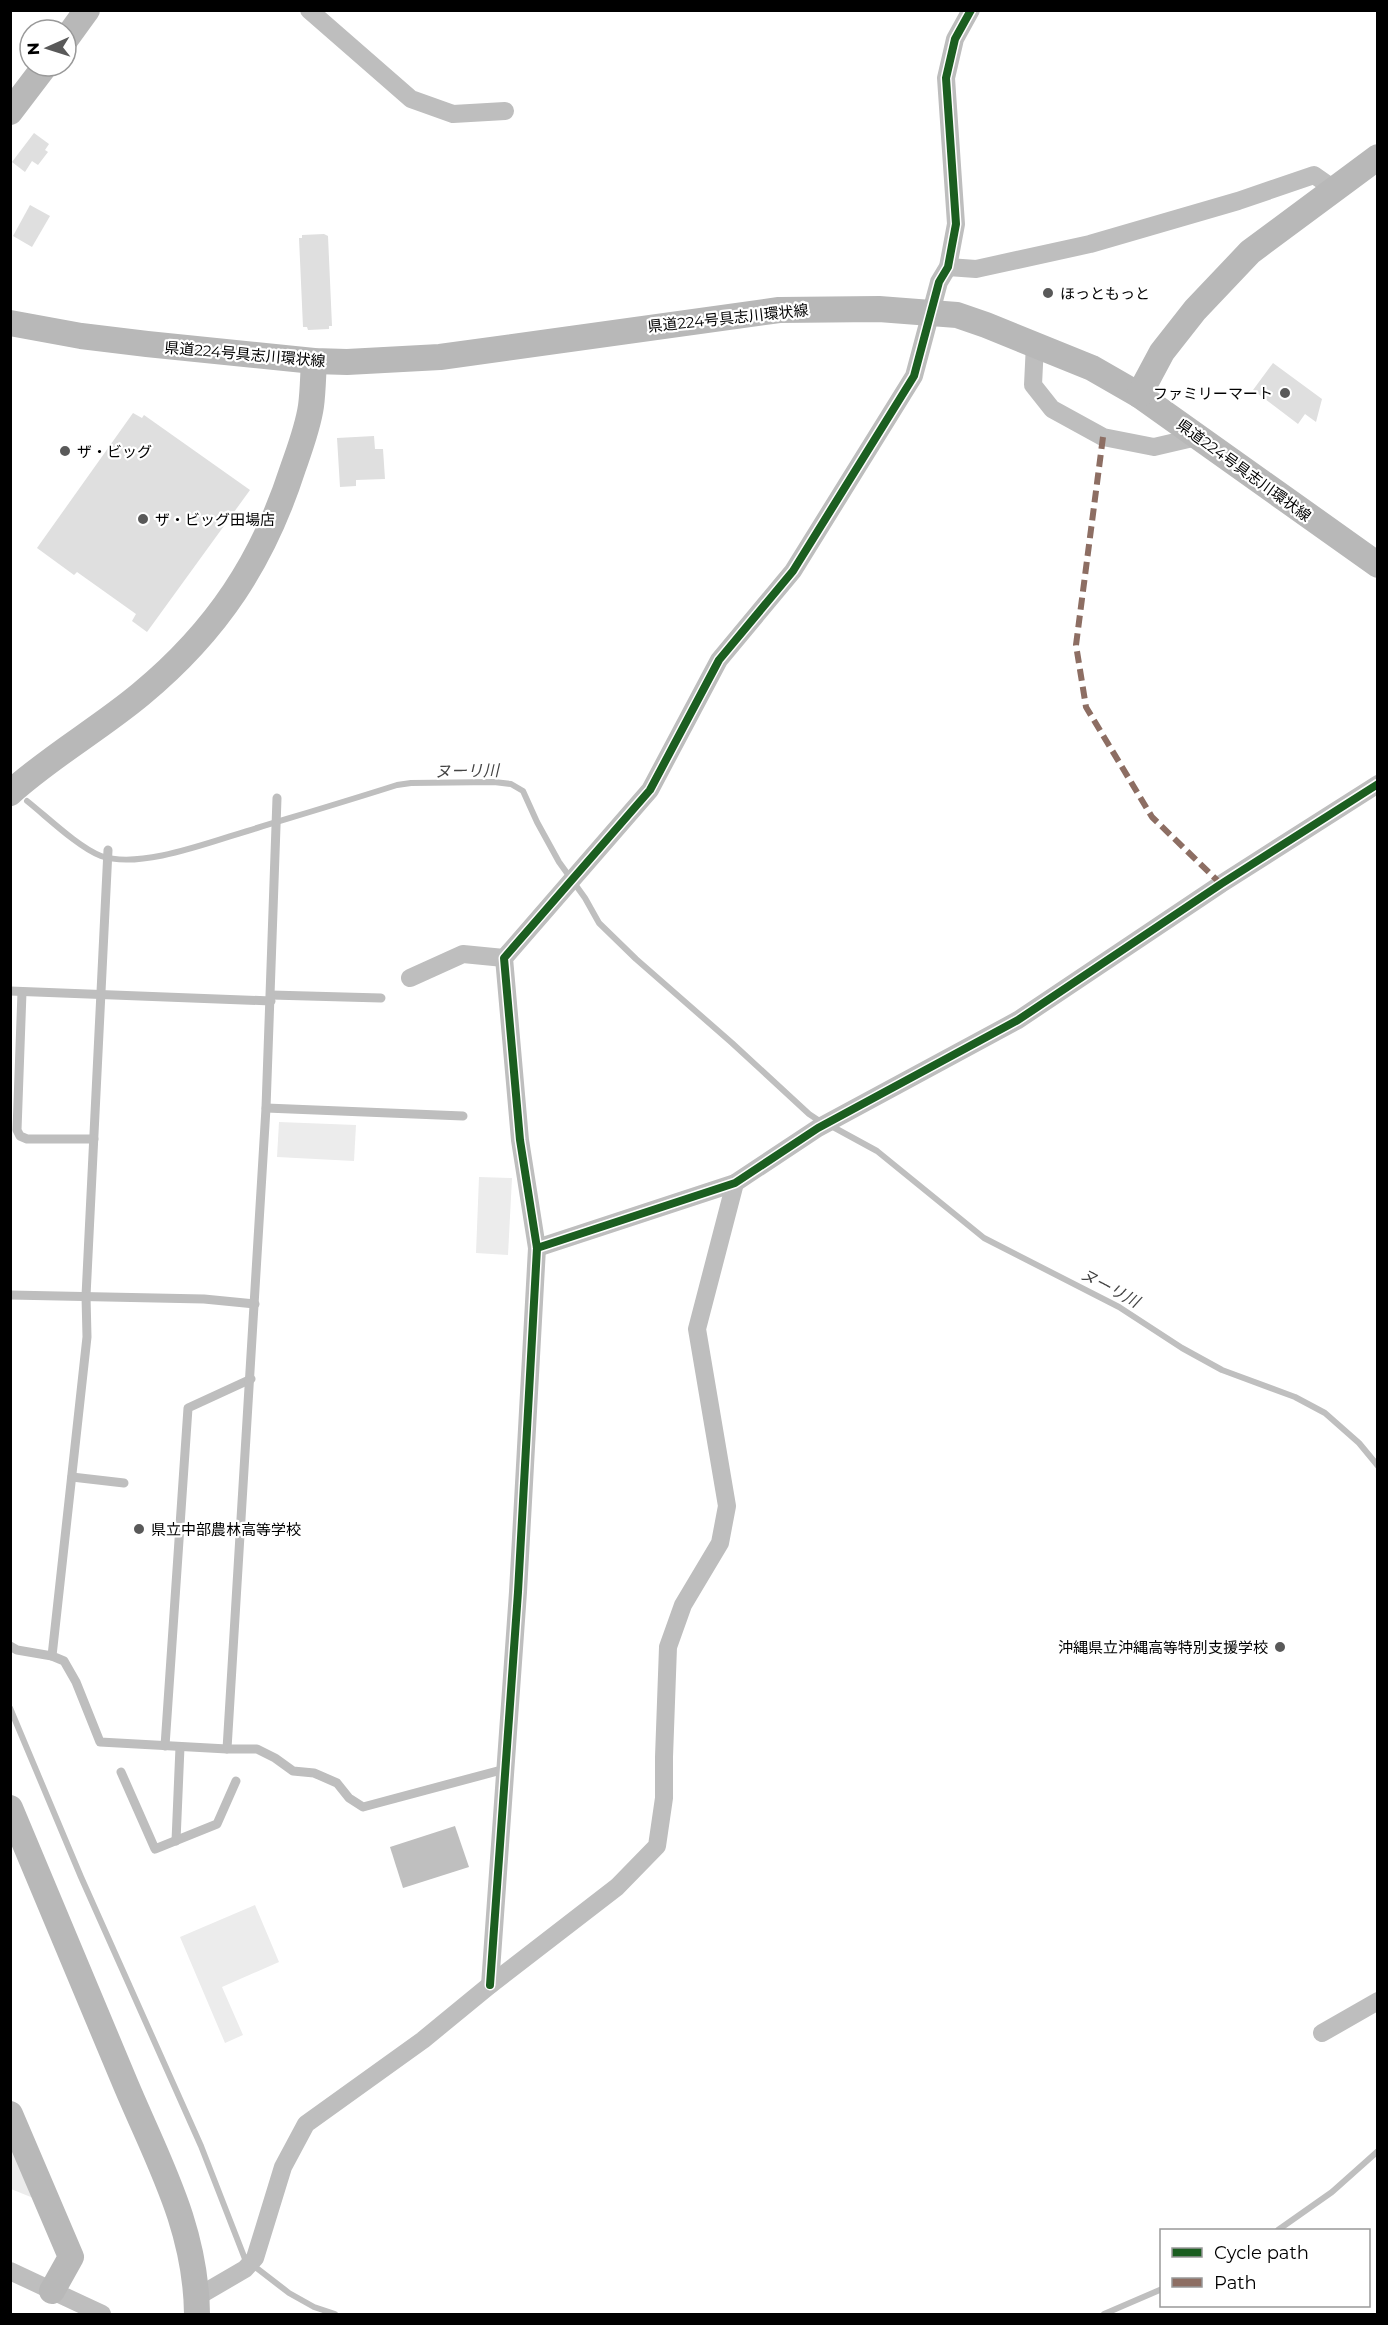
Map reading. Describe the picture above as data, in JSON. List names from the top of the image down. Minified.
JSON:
{"streets":{"street":["県道224号具志川環状線"]},"water":["ヌーリ川"],"places":["ほっともっと","ファミリーマート","ザ・ビッグ","ザ・ビッグ田場店","県立中部農林高等学校","沖縄県立沖縄高等特別支援学校"],"legend":["Cycle path","Path"],"north":"left"}
